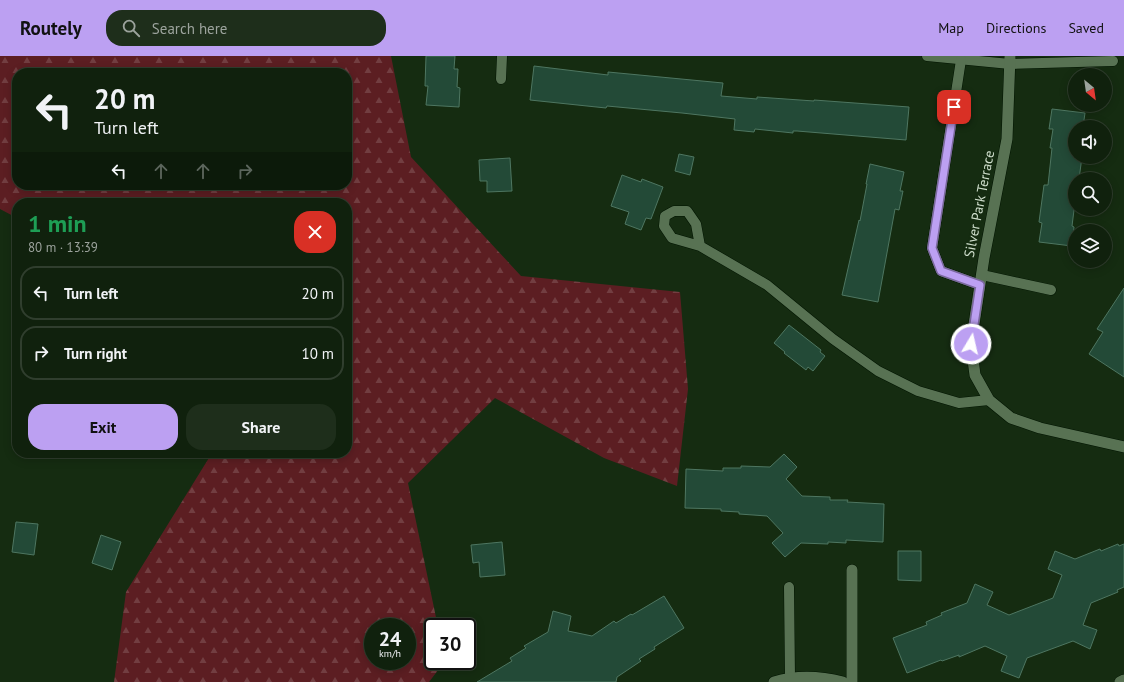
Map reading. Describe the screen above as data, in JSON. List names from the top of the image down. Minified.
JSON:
{"streets":{"street":["Silver Park Terrace"]},"north":"bottom right","page":{"header":"Routely","search":"Search here","nav":["Map","Directions","Saved"],"turn":["20 m","Turn left"],"heading":["1 min","80 m · 13:39"],"list":[{"name":"Turn left","value":"20 m"},{"name":"Turn right","value":"10 m"}],"buttons":["Exit","Share"],"speed":"24 km/h","limit":"30"}}
